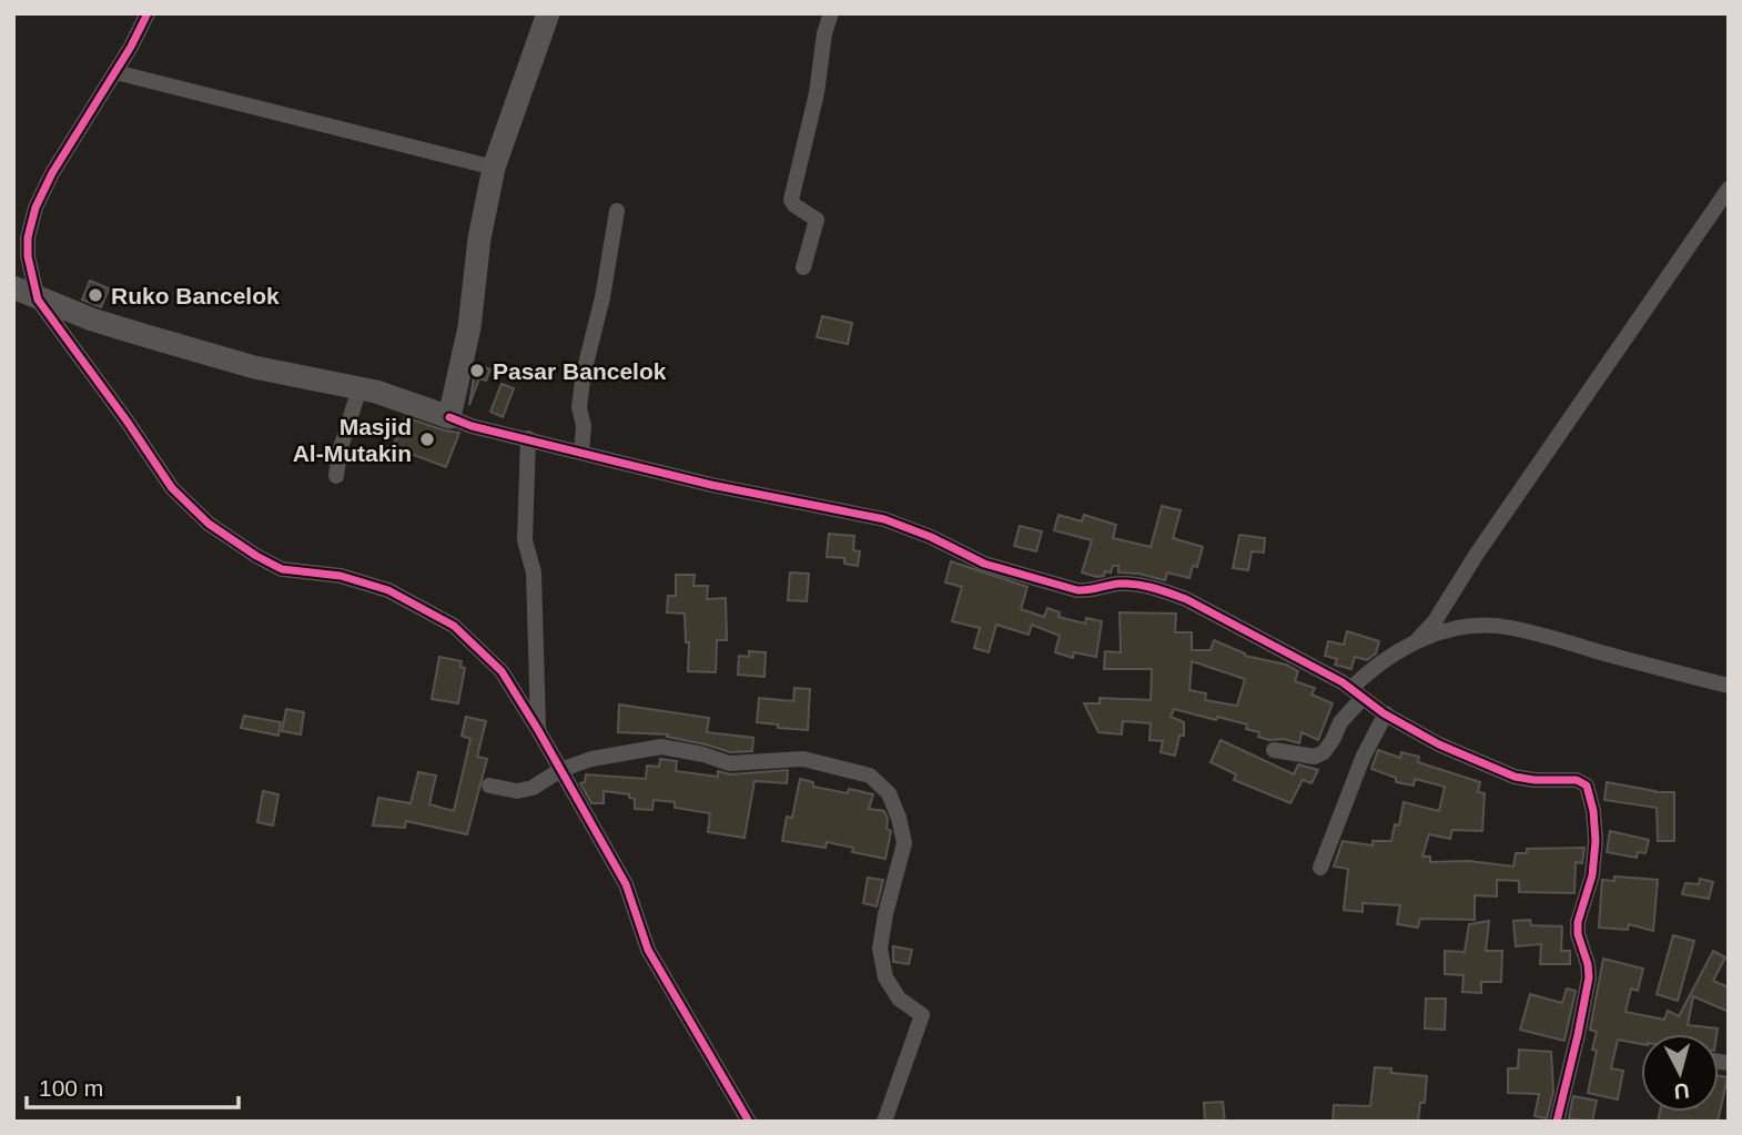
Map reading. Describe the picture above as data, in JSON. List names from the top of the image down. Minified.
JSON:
{"places":["Ruko Bancelok","Pasar Bancelok","Masjid Al-Mutakin"],"scale_bar":"100 m","north":"bottom"}
